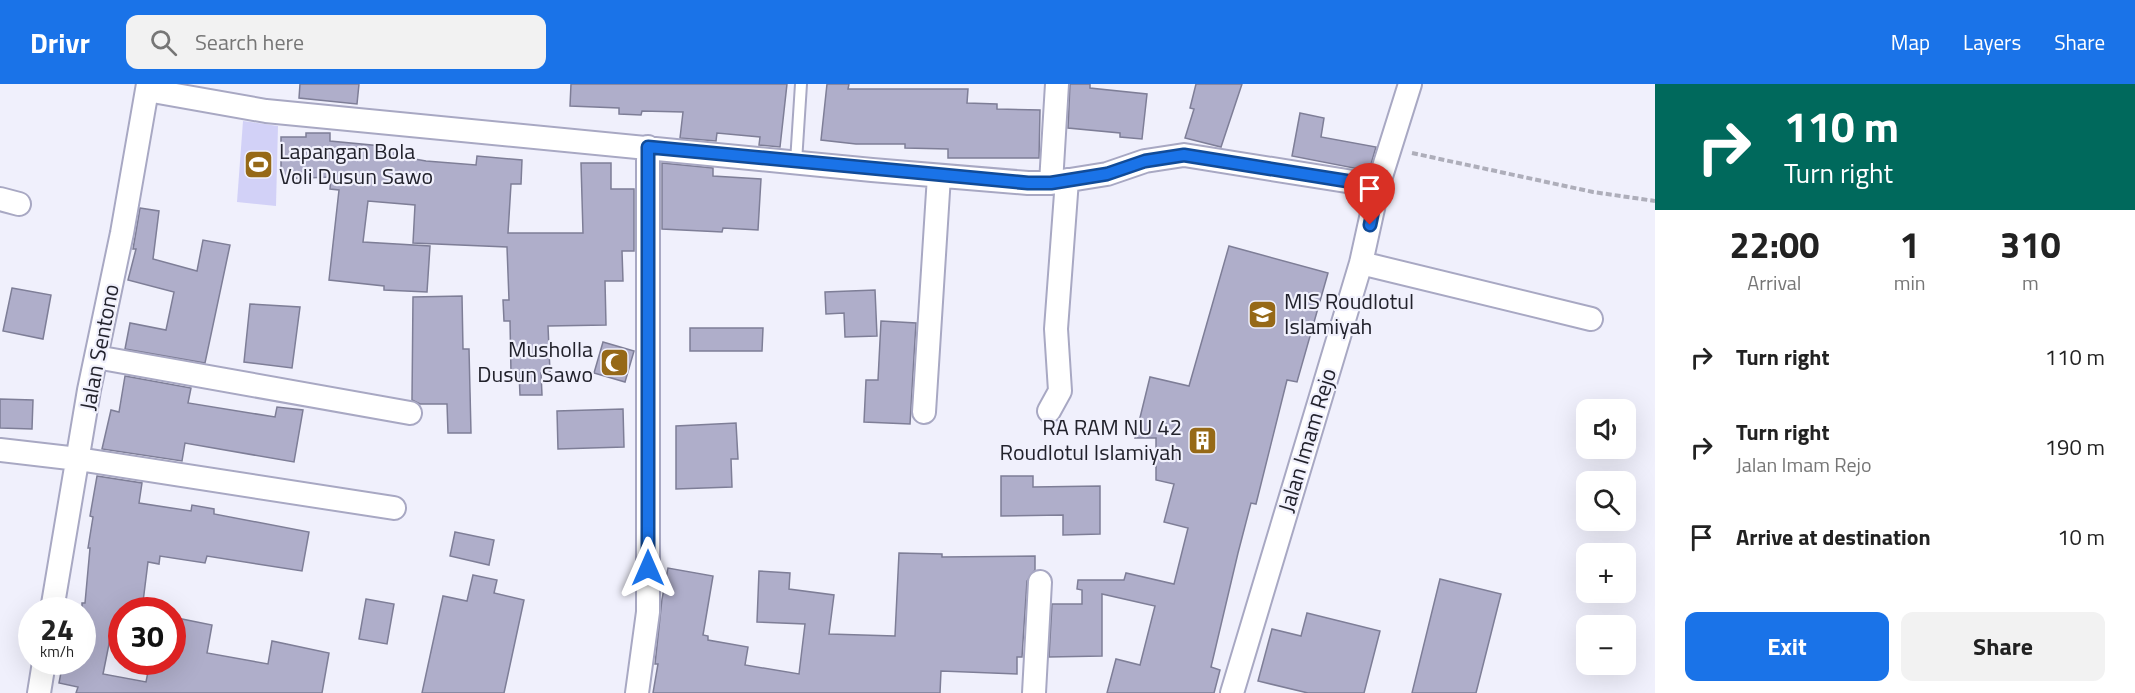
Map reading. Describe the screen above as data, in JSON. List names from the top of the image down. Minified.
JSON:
{"streets":{"street":["Jalan Sentono","Jalan Imam Rejo"]},"places":{"sports":["Lapangan Bola Voli Dusun Sawo"],"school or university":["MIS Roudlotul Islamiyah"],"mosque":["Musholla Dusun Sawo"],"building":["RA RAM NU 42 Roudlotul Islamiyah"]},"page":{"header":"Drivr","search":"Search here","nav":["Map","Layers","Share"],"turn":["110 m","Turn right"],"eta":["22:00","Arrival","1","min","310","m"],"list":[{"name":"Turn right","value":"110 m"},{"name":"Turn right","note":"Jalan Imam Rejo","value":"190 m"},{"name":"Arrive at destination","value":"10 m"}],"map_buttons":["+","−"],"speed":"24 km/h","limit":"30","buttons":["Exit","Share"]}}
